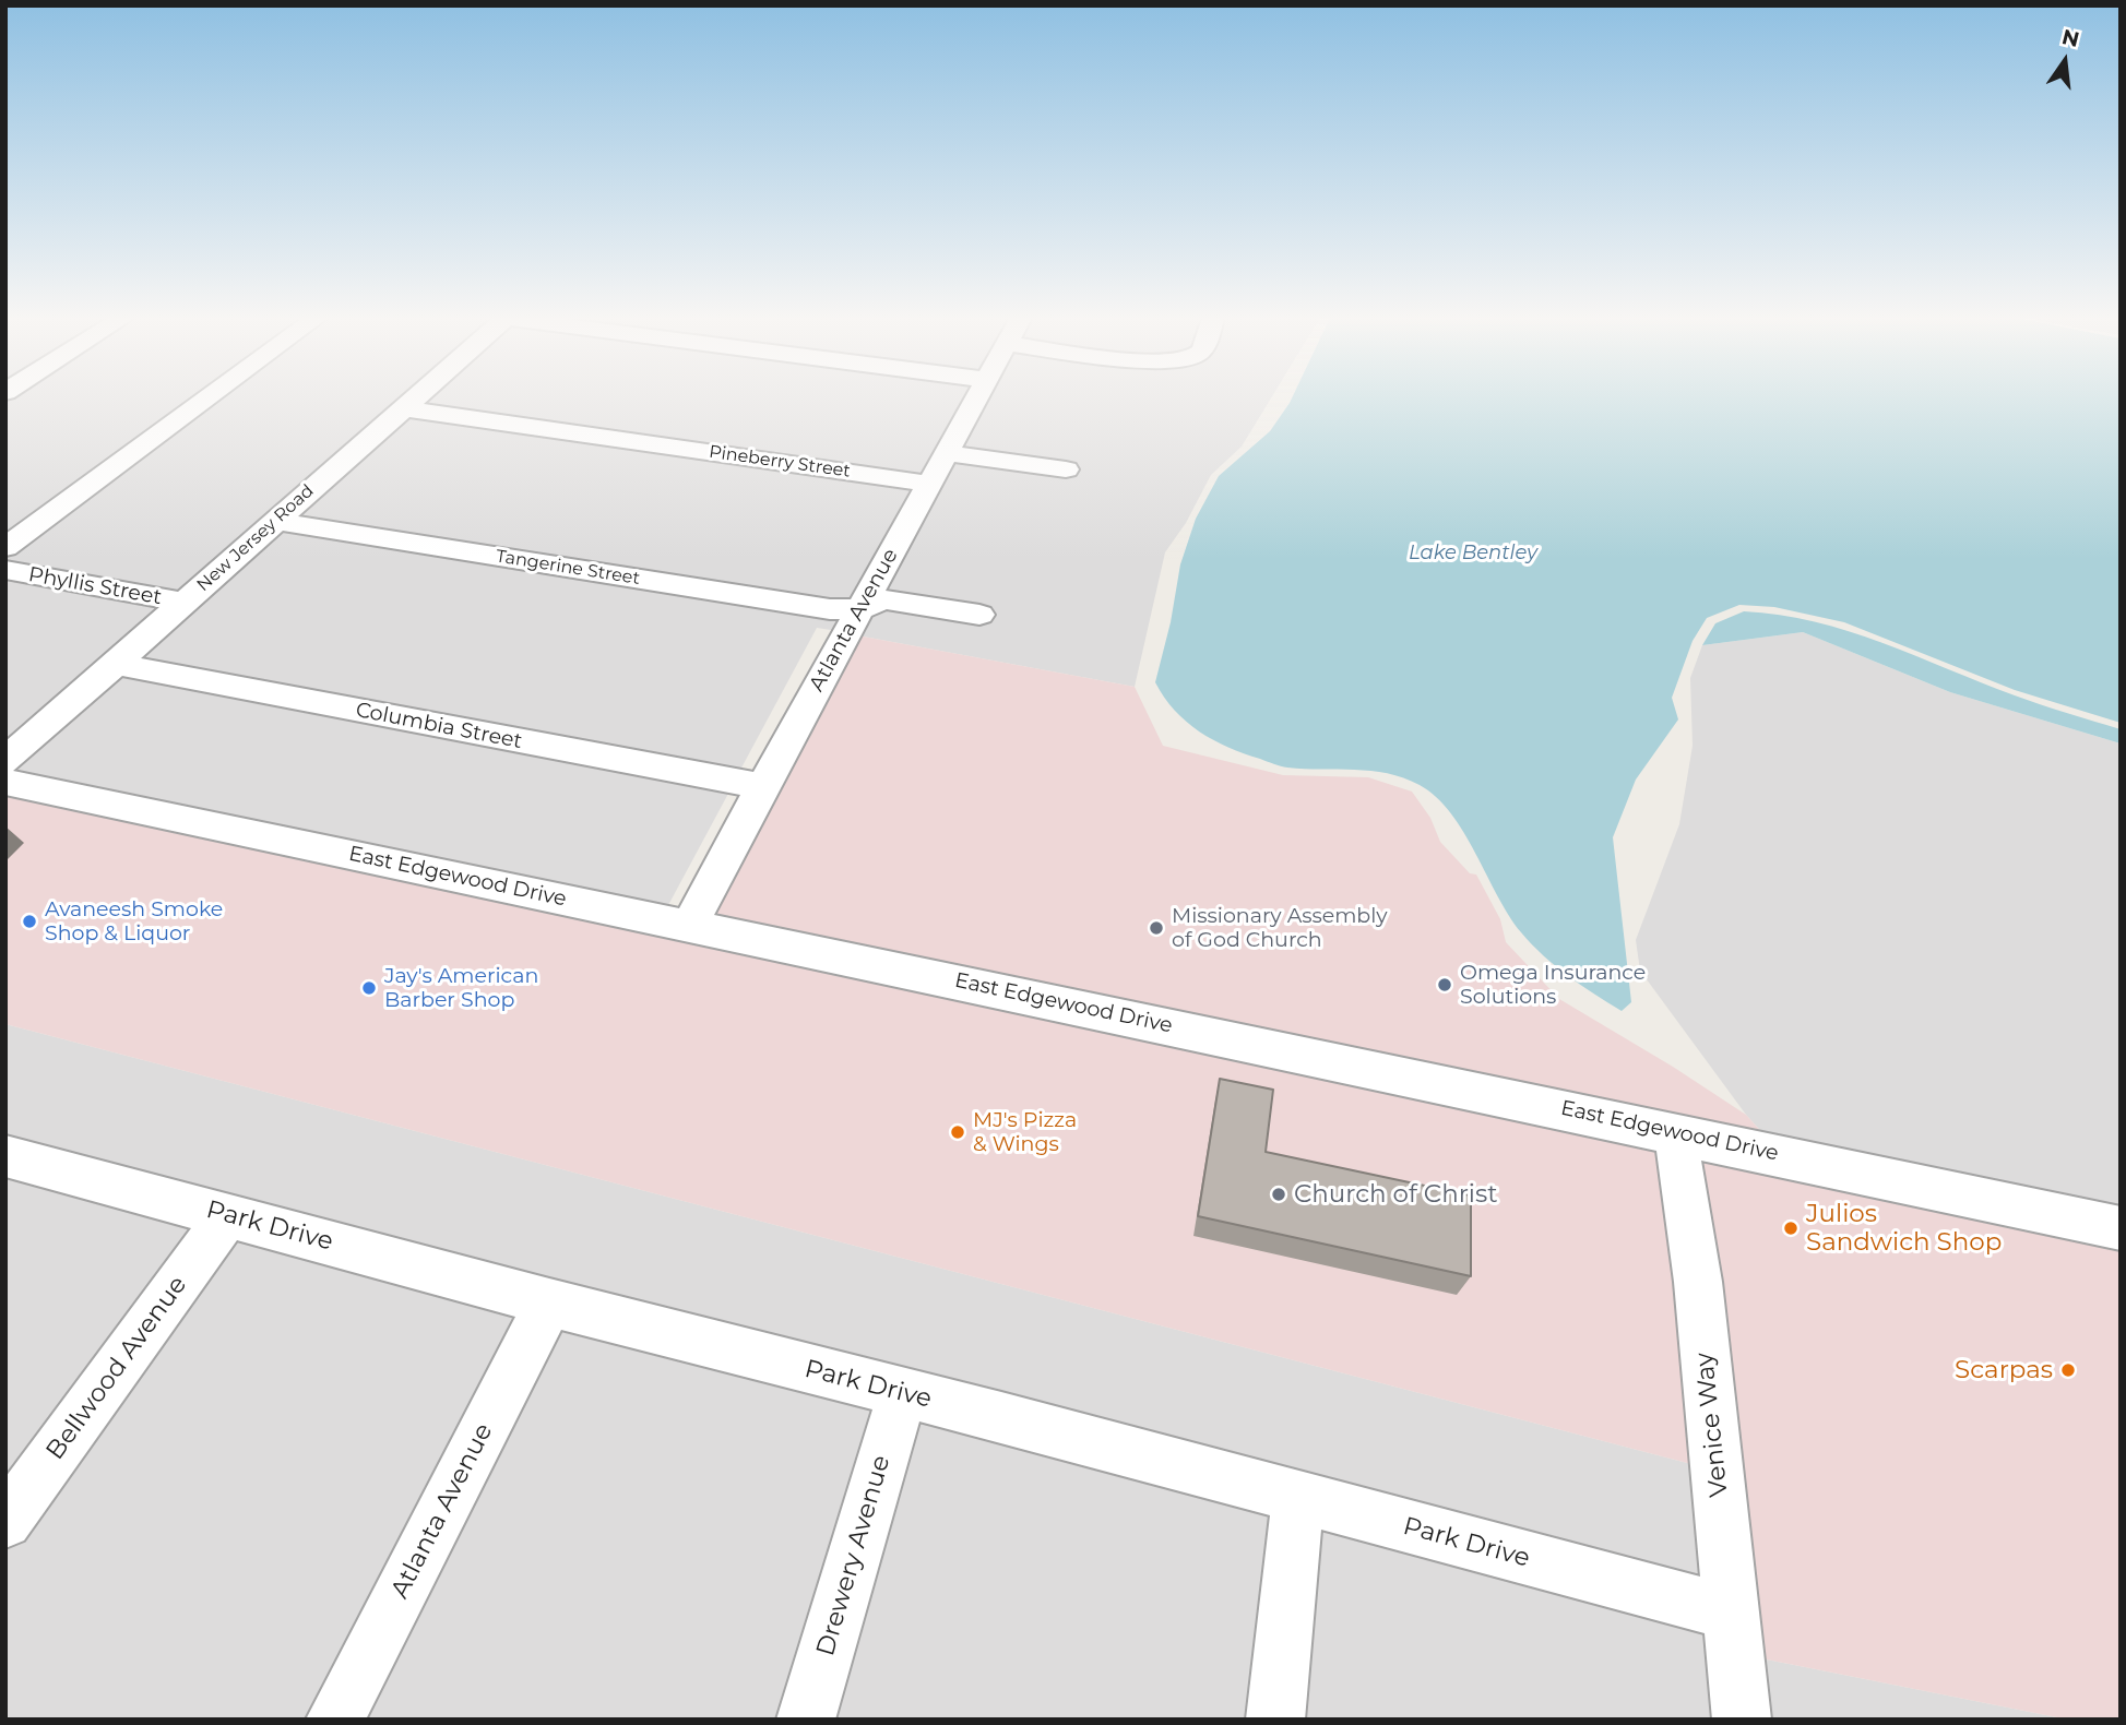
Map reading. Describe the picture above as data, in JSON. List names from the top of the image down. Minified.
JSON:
{"streets":{"street":["Pineberry Street","New Jersey Road","Tangerine Street","Phyllis Street","Atlanta Avenue","Columbia Street","East Edgewood Drive","Park Drive","Bellwood Avenue","Venice Way","Drewery Avenue"]},"crossings":[["Pineberry Street","New Jersey Road"],["Pineberry Street","Atlanta Avenue"],["New Jersey Road","Tangerine Street"],["New Jersey Road","Phyllis Street"],["New Jersey Road","Columbia Street"],["Tangerine Street","Atlanta Avenue"],["Atlanta Avenue","Columbia Street"],["Atlanta Avenue","East Edgewood Drive"],["Atlanta Avenue","Park Drive"],["East Edgewood Drive","Venice Way"],["Park Drive","Bellwood Avenue"],["Park Drive","Venice Way"],["Park Drive","Drewery Avenue"]],"water":["Lake Bentley"],"places":["Avaneesh Smoke Shop & Liquor","Missionary Assembly of God Church","Omega Insurance Solutions","Jay's American Barber Shop","MJ's Pizza & Wings","Church of Christ","Julios Sandwich Shop","Scarpas"],"north":"top"}
